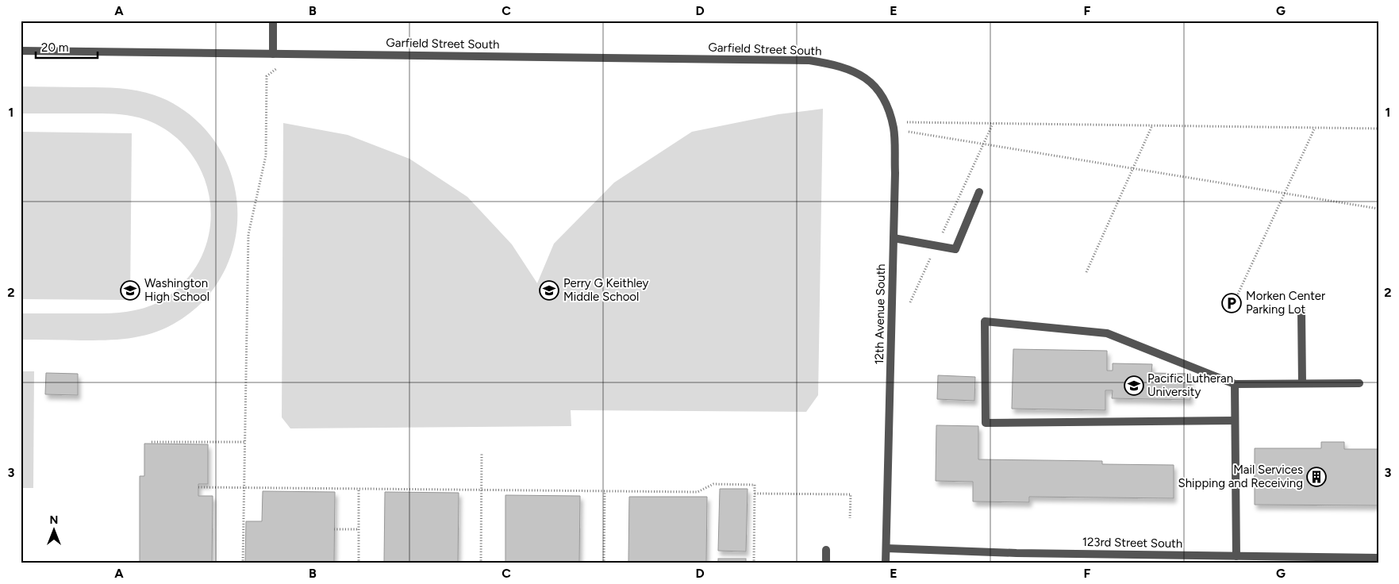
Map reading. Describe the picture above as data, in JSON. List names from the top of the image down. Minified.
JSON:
{"streets":{"street":["Garfield Street South","12th Avenue South","123rd Street South"]},"crossings":[["Garfield Street South","12th Avenue South"],["12th Avenue South","123rd Street South"]],"places":{"school or university":["Washington High School","Perry G Keithley Middle School","Pacific Lutheran University"],"parking":["Morken Center Parking Lot"],"building":["Mail Services Shipping and Receiving"]},"scale_bar":"20 m","north":"top","grid":{"columns":["A","B","C","D","E","F","G"],"rows":["1","2","3"]}}
